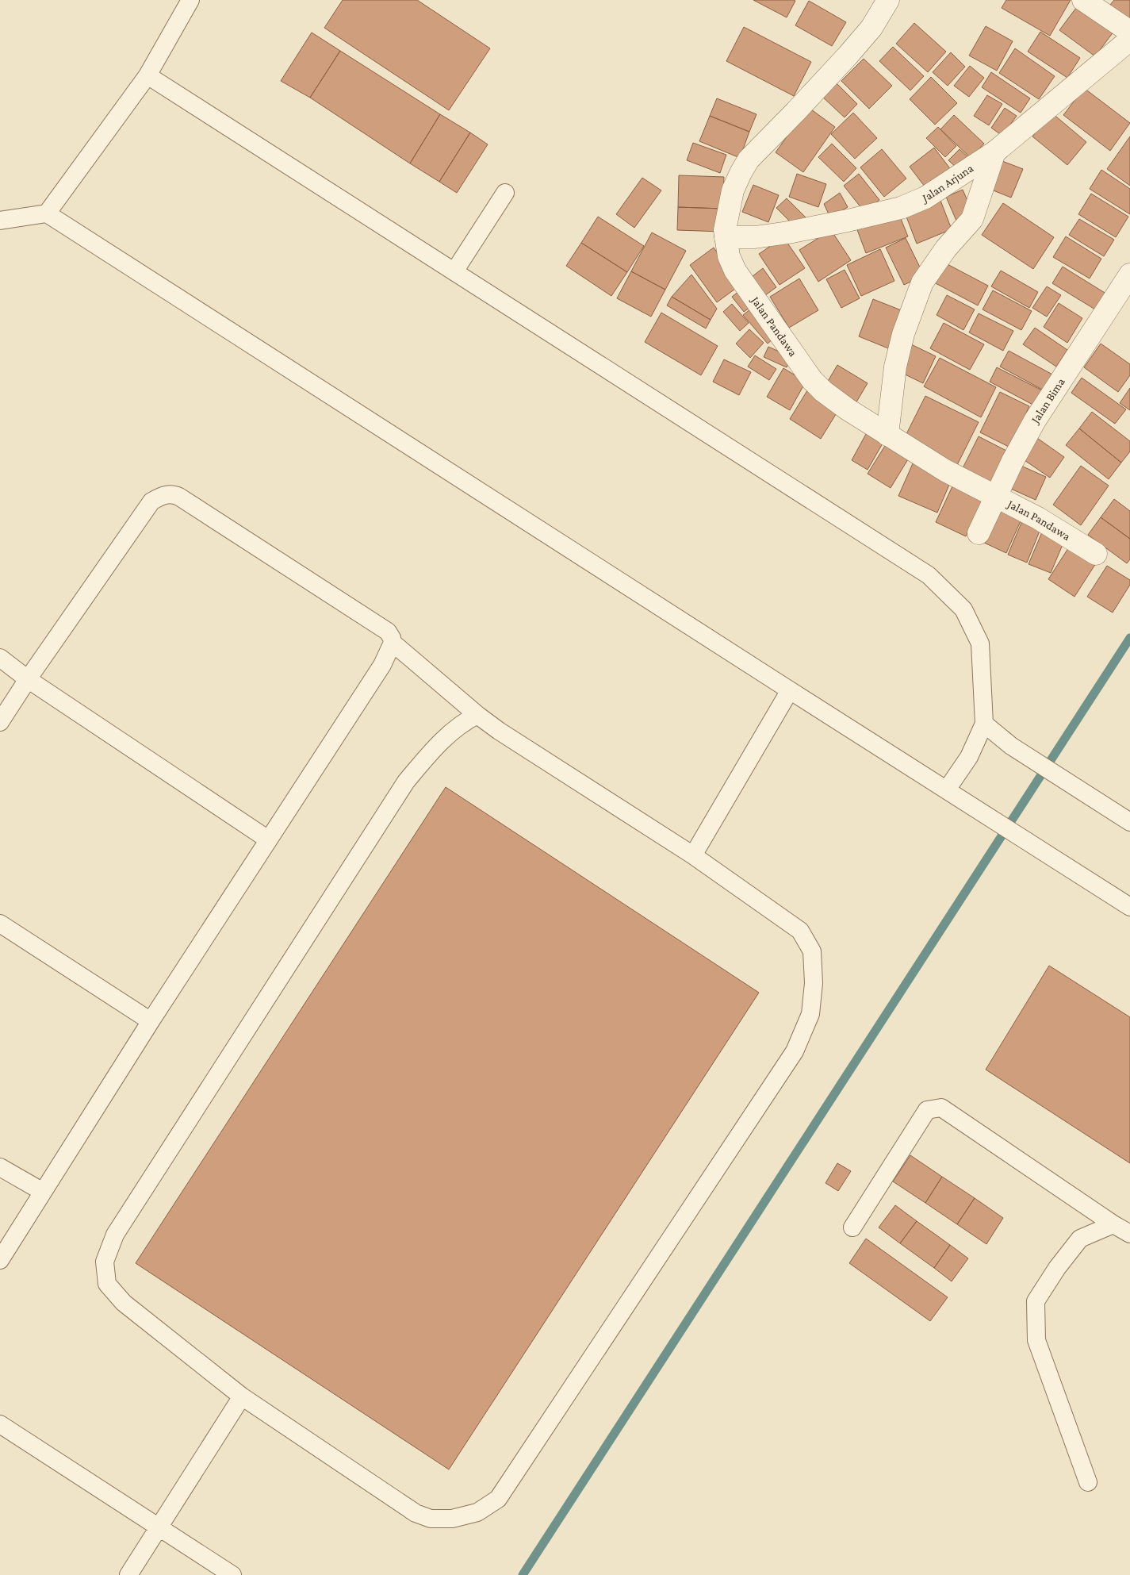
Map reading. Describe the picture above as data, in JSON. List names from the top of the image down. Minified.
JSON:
{"streets":{"street":["Jalan Arjuna","Jalan Pandawa","Jalan Bima"]},"crossings":[["Jalan Arjuna","Jalan Pandawa"],["Jalan Pandawa","Jalan Bima"]]}
